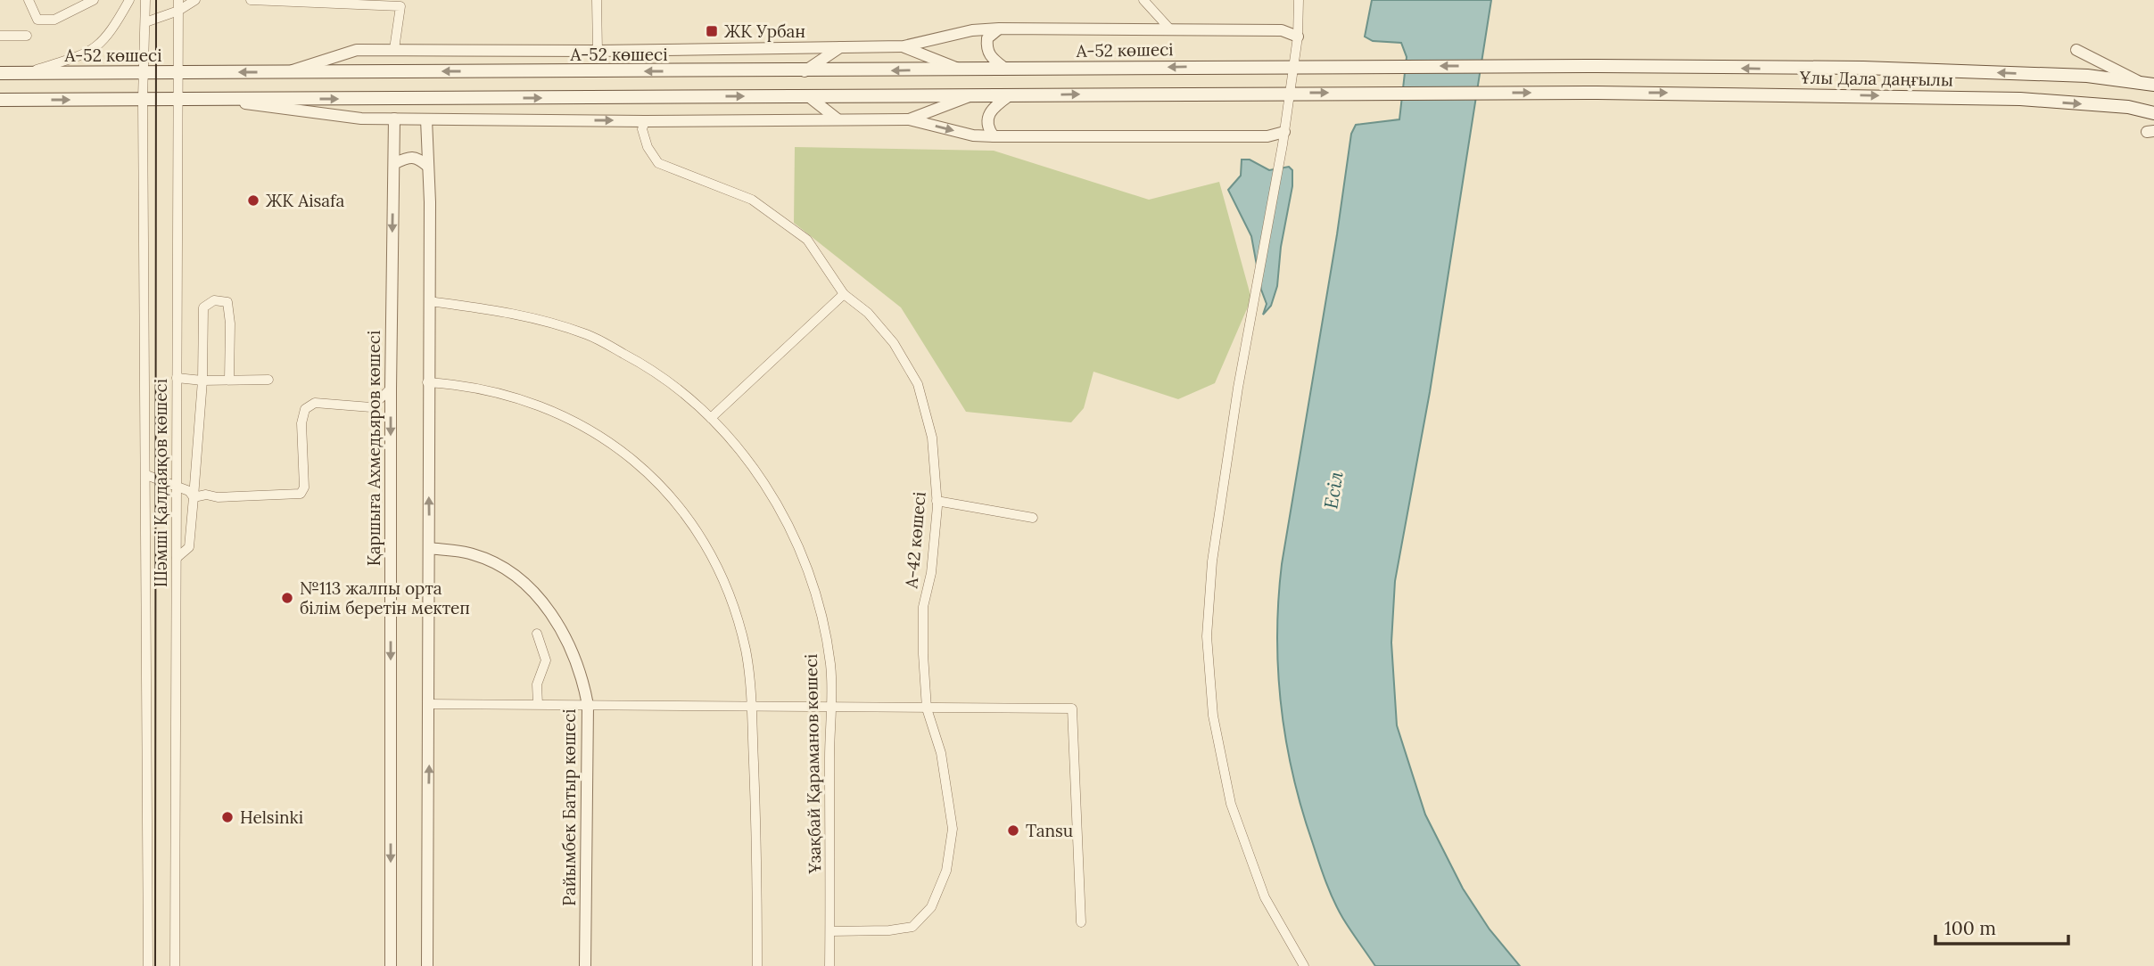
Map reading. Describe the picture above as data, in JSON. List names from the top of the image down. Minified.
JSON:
{"streets":{"main road":["А-52 көшесі","Ұлы Дала даңғылы"],"street":["Қаршыға Ахмедьяров көшесі","Шәмші Қалдаяқов көшесі","А-42 көшесі","Ұзақбай Қараманов көшесі","Райымбек Батыр көшесі"]},"crossings":[["А-52 көшесі","Ұлы Дала даңғылы"],["А-52 көшесі","Шәмші Қалдаяқов көшесі"],["А-42 көшесі","Ұзақбай Қараманов көшесі"]],"water":["Есіл"],"places":{"transit":["ЖК Урбан"],"other":["ЖК Aisafa","№113 жалпы орта білім беретін мектеп","Helsinki","Tansu"]},"scale_bar":"100 m"}
